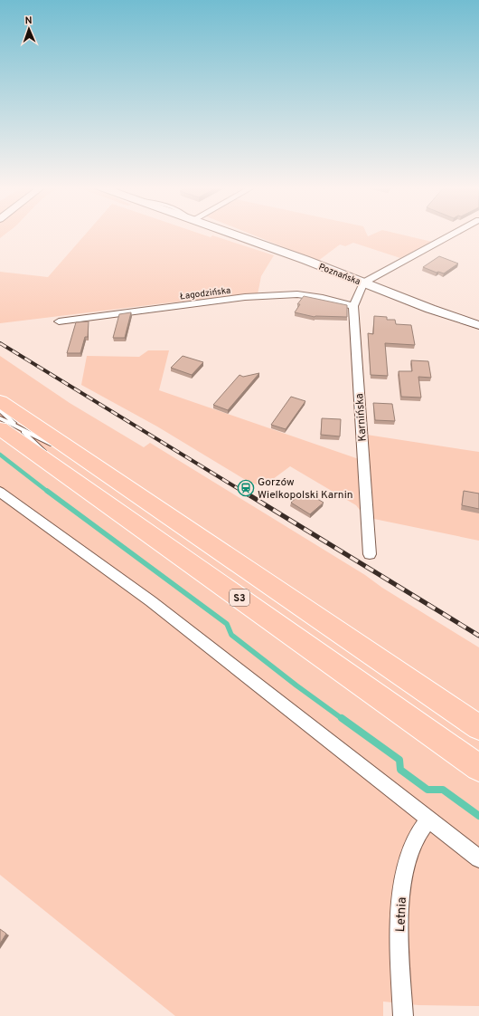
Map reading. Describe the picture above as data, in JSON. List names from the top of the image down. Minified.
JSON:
{"streets":{"highway":["S3"],"main road":["Poznańska"],"street":["Łagodzińska","Karnińska","Letnia"]},"crossings":[["Poznańska","Karnińska"],["Łagodzińska","Karnińska"]],"places":{"station":["Gorzów Wielkopolski Karnin"]},"north":"top"}
